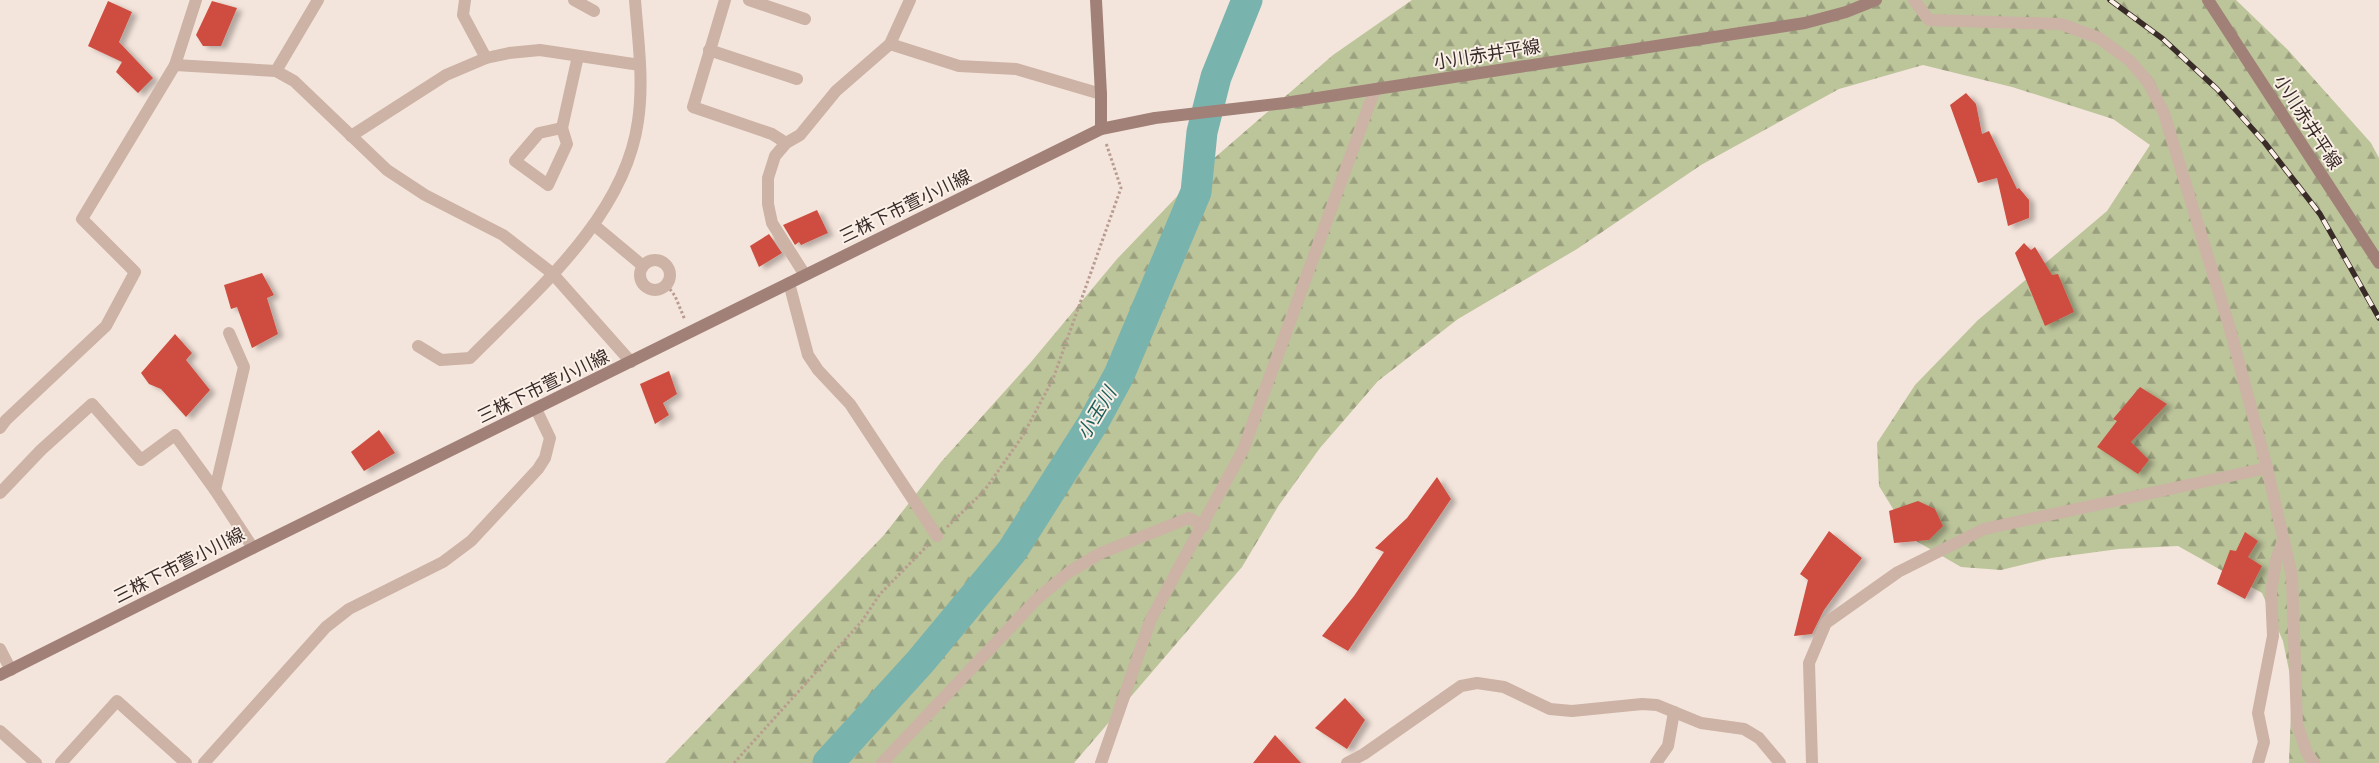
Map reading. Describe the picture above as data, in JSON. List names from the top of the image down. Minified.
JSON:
{"streets":{"main road":["小川赤井平線","三株下市萱小川線"]},"crossings":[["小川赤井平線","三株下市萱小川線"]],"water":["小玉川"]}
